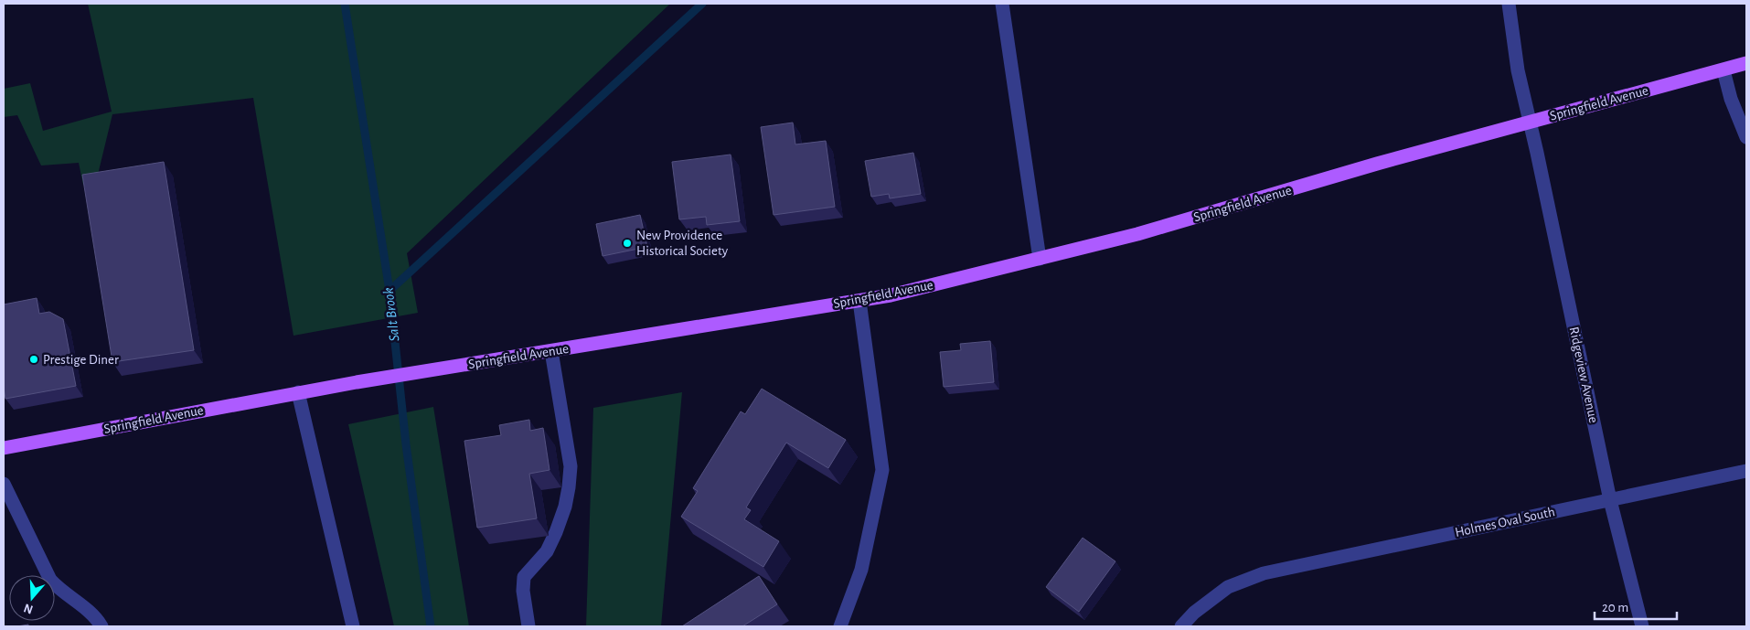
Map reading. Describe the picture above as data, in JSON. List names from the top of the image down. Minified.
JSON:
{"streets":{"main road":["Springfield Avenue"],"street":["Ridgeview Avenue","Holmes Oval South"]},"crossings":[["Springfield Avenue","Ridgeview Avenue"],["Ridgeview Avenue","Holmes Oval South"]],"water":["Salt Brook"],"places":["New Providence Historical Society","Prestige Diner"],"scale_bar":"20 m","north":"bottom"}
